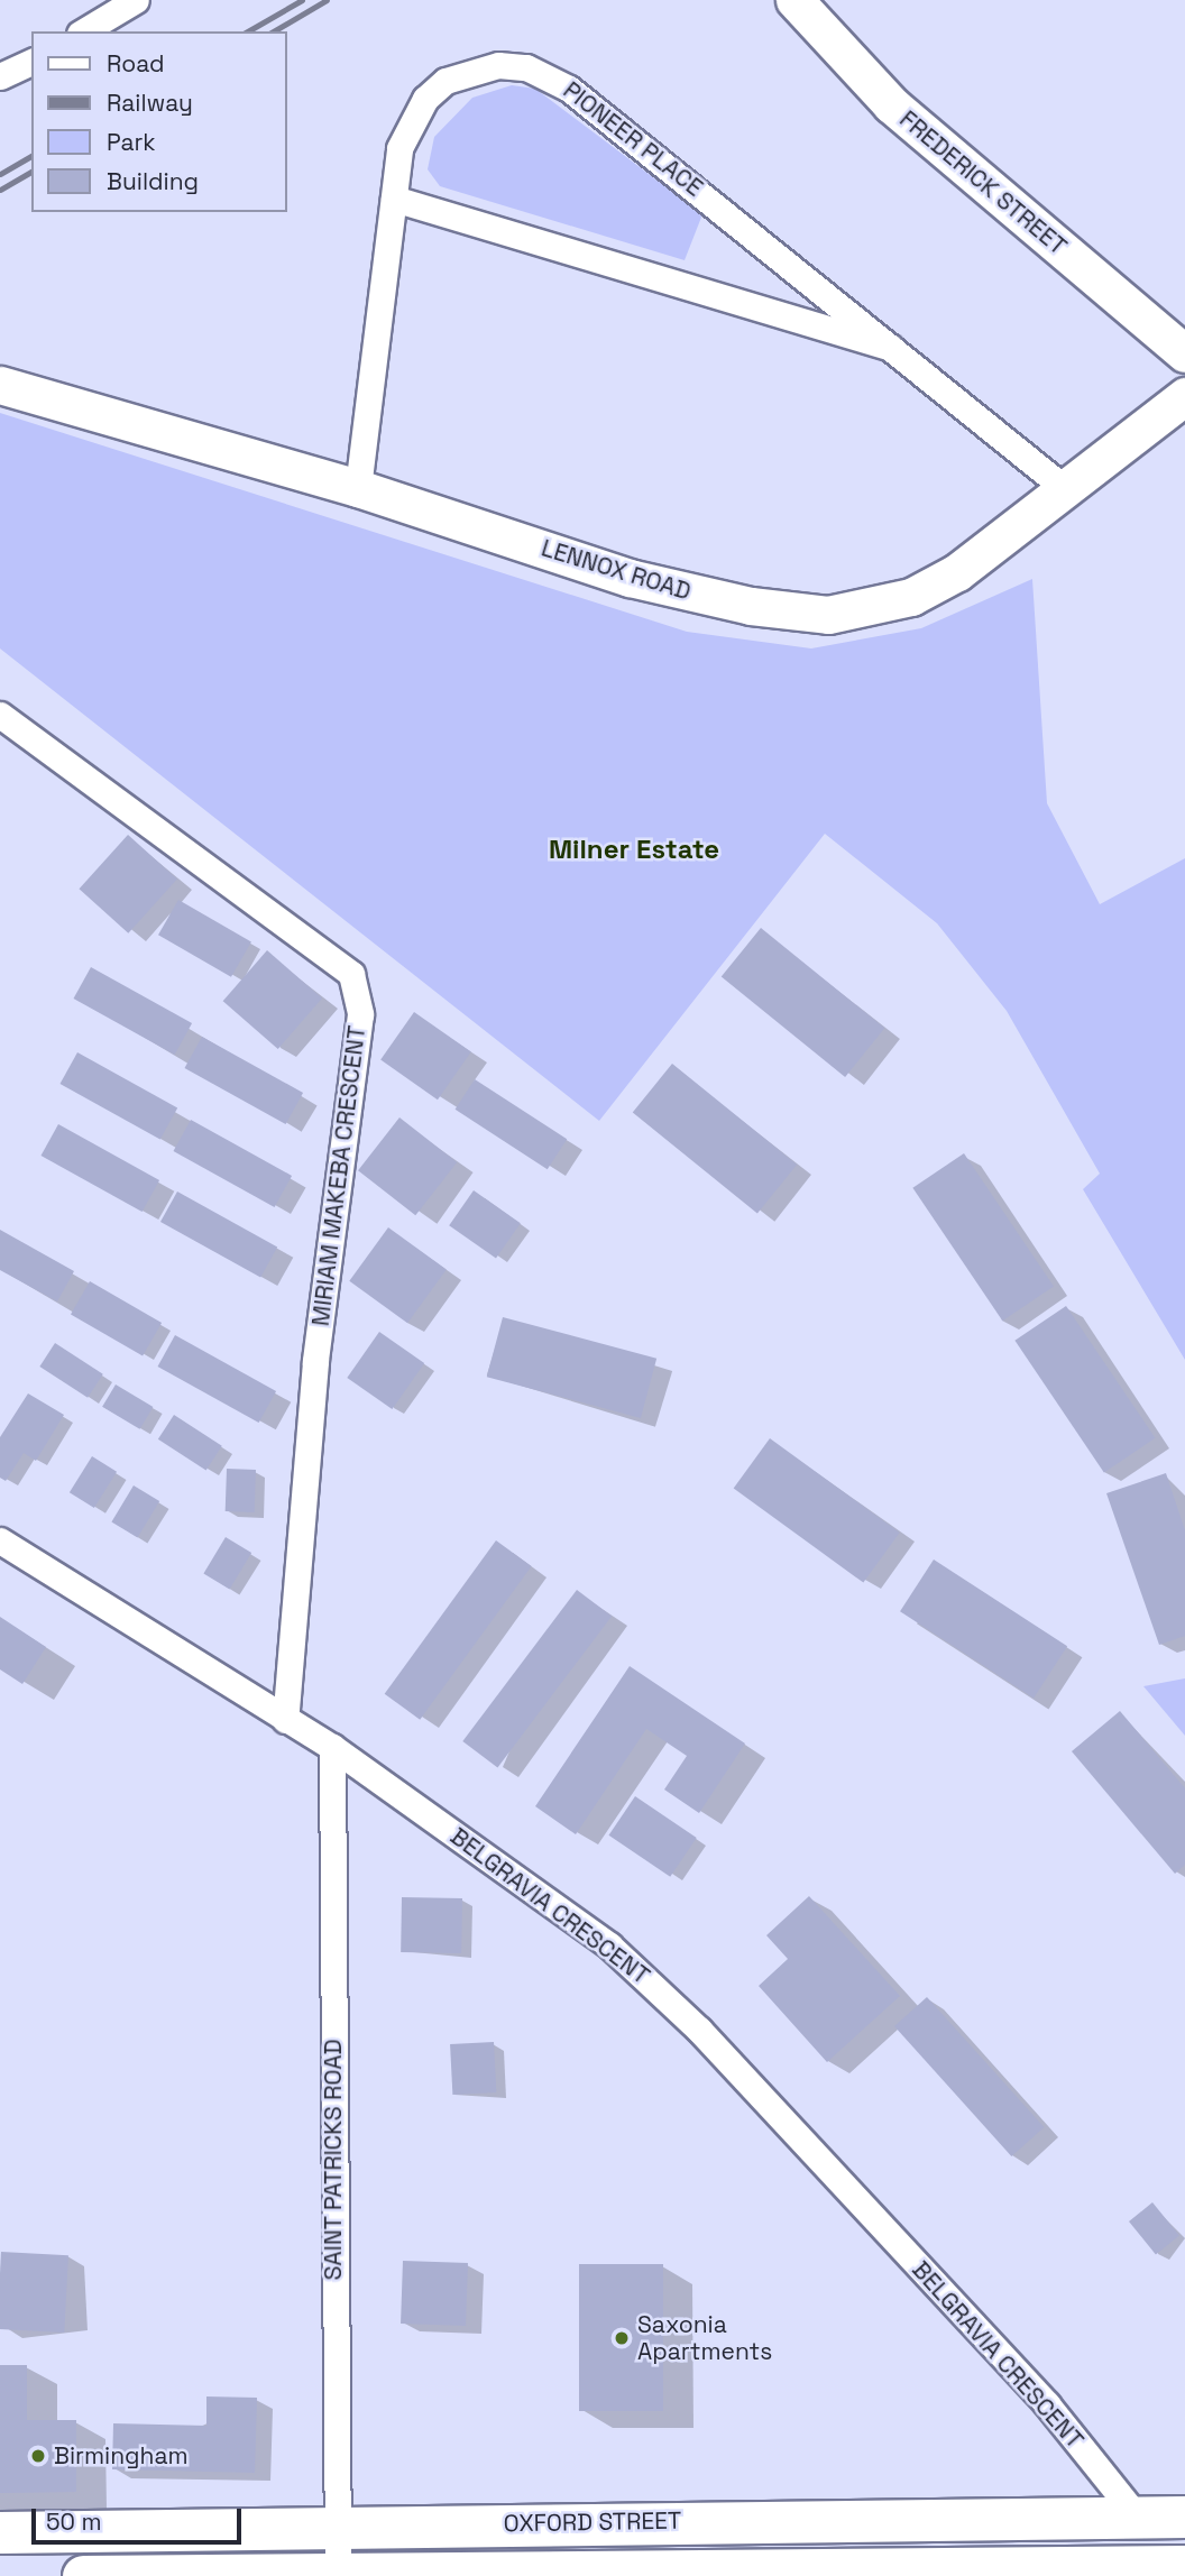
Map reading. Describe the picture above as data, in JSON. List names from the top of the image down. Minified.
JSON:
{"streets":{"main road":["OXFORD STREET"],"street":["PIONEER PLACE","FREDERICK STREET","LENNOX ROAD","MIRIAM MAKEBA CRESCENT","BELGRAVIA CRESCENT","SAINT PATRICKS ROAD"]},"crossings":[["PIONEER PLACE","LENNOX ROAD"],["MIRIAM MAKEBA CRESCENT","BELGRAVIA CRESCENT"],["BELGRAVIA CRESCENT","SAINT PATRICKS ROAD"],["BELGRAVIA CRESCENT","OXFORD STREET"],["SAINT PATRICKS ROAD","OXFORD STREET"]],"districts":["Milner Estate"],"places":["Saxonia Apartments","Birmingham"],"legend":["Road","Railway","Park","Building"],"scale_bar":"50 m"}
